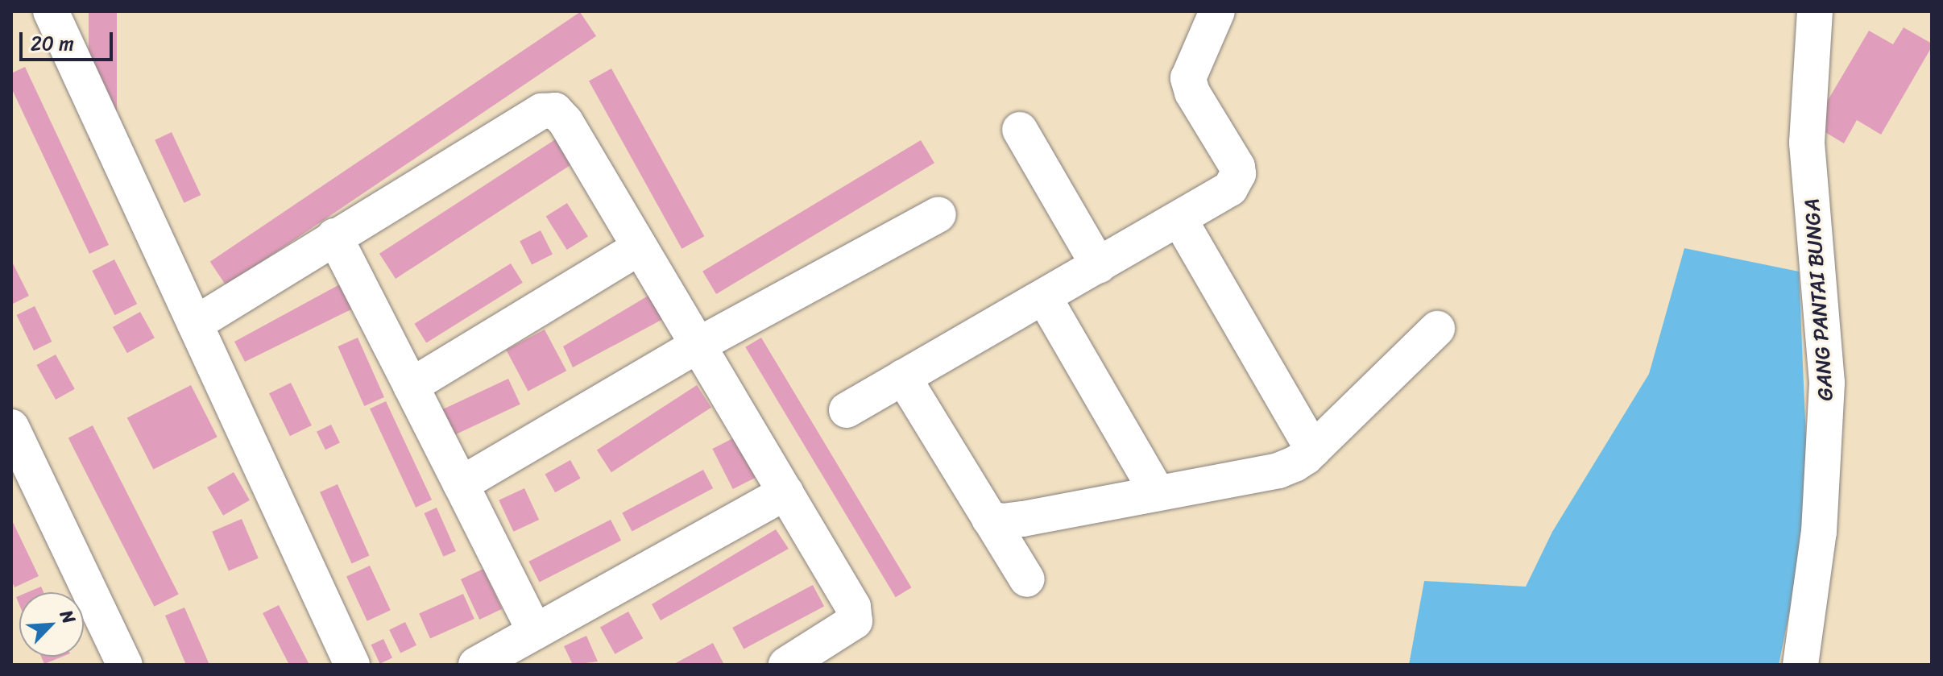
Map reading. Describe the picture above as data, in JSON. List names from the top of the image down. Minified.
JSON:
{"streets":{"street":["GANG PANTAI BUNGA"]},"scale_bar":"20 m","north":"top right"}
